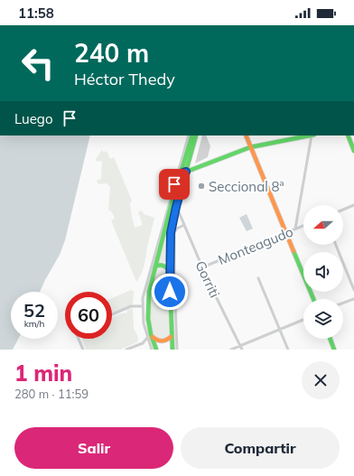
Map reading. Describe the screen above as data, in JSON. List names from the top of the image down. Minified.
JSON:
{"streets":{"street":["Monteagudo","Gorriti"]},"crossings":[["Monteagudo","Gorriti"]],"places":["Seccional 8ª"],"north":"left","page":{"status":"11:58","turn":["240 m","Héctor Thedy"],"then":"Luego","speed":"52 km/h","limit":"60","heading":["1 min","280 m · 11:59"],"buttons":["Salir","Compartir"]}}
